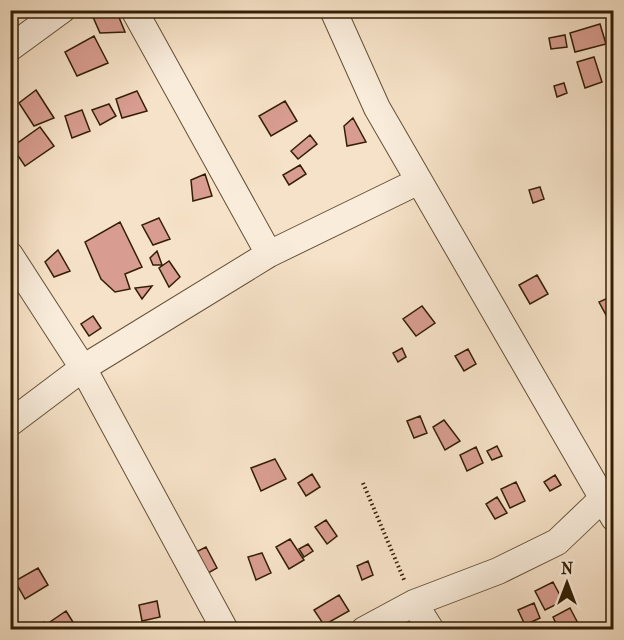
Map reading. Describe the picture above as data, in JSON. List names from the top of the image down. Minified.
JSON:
{"north":"top"}
